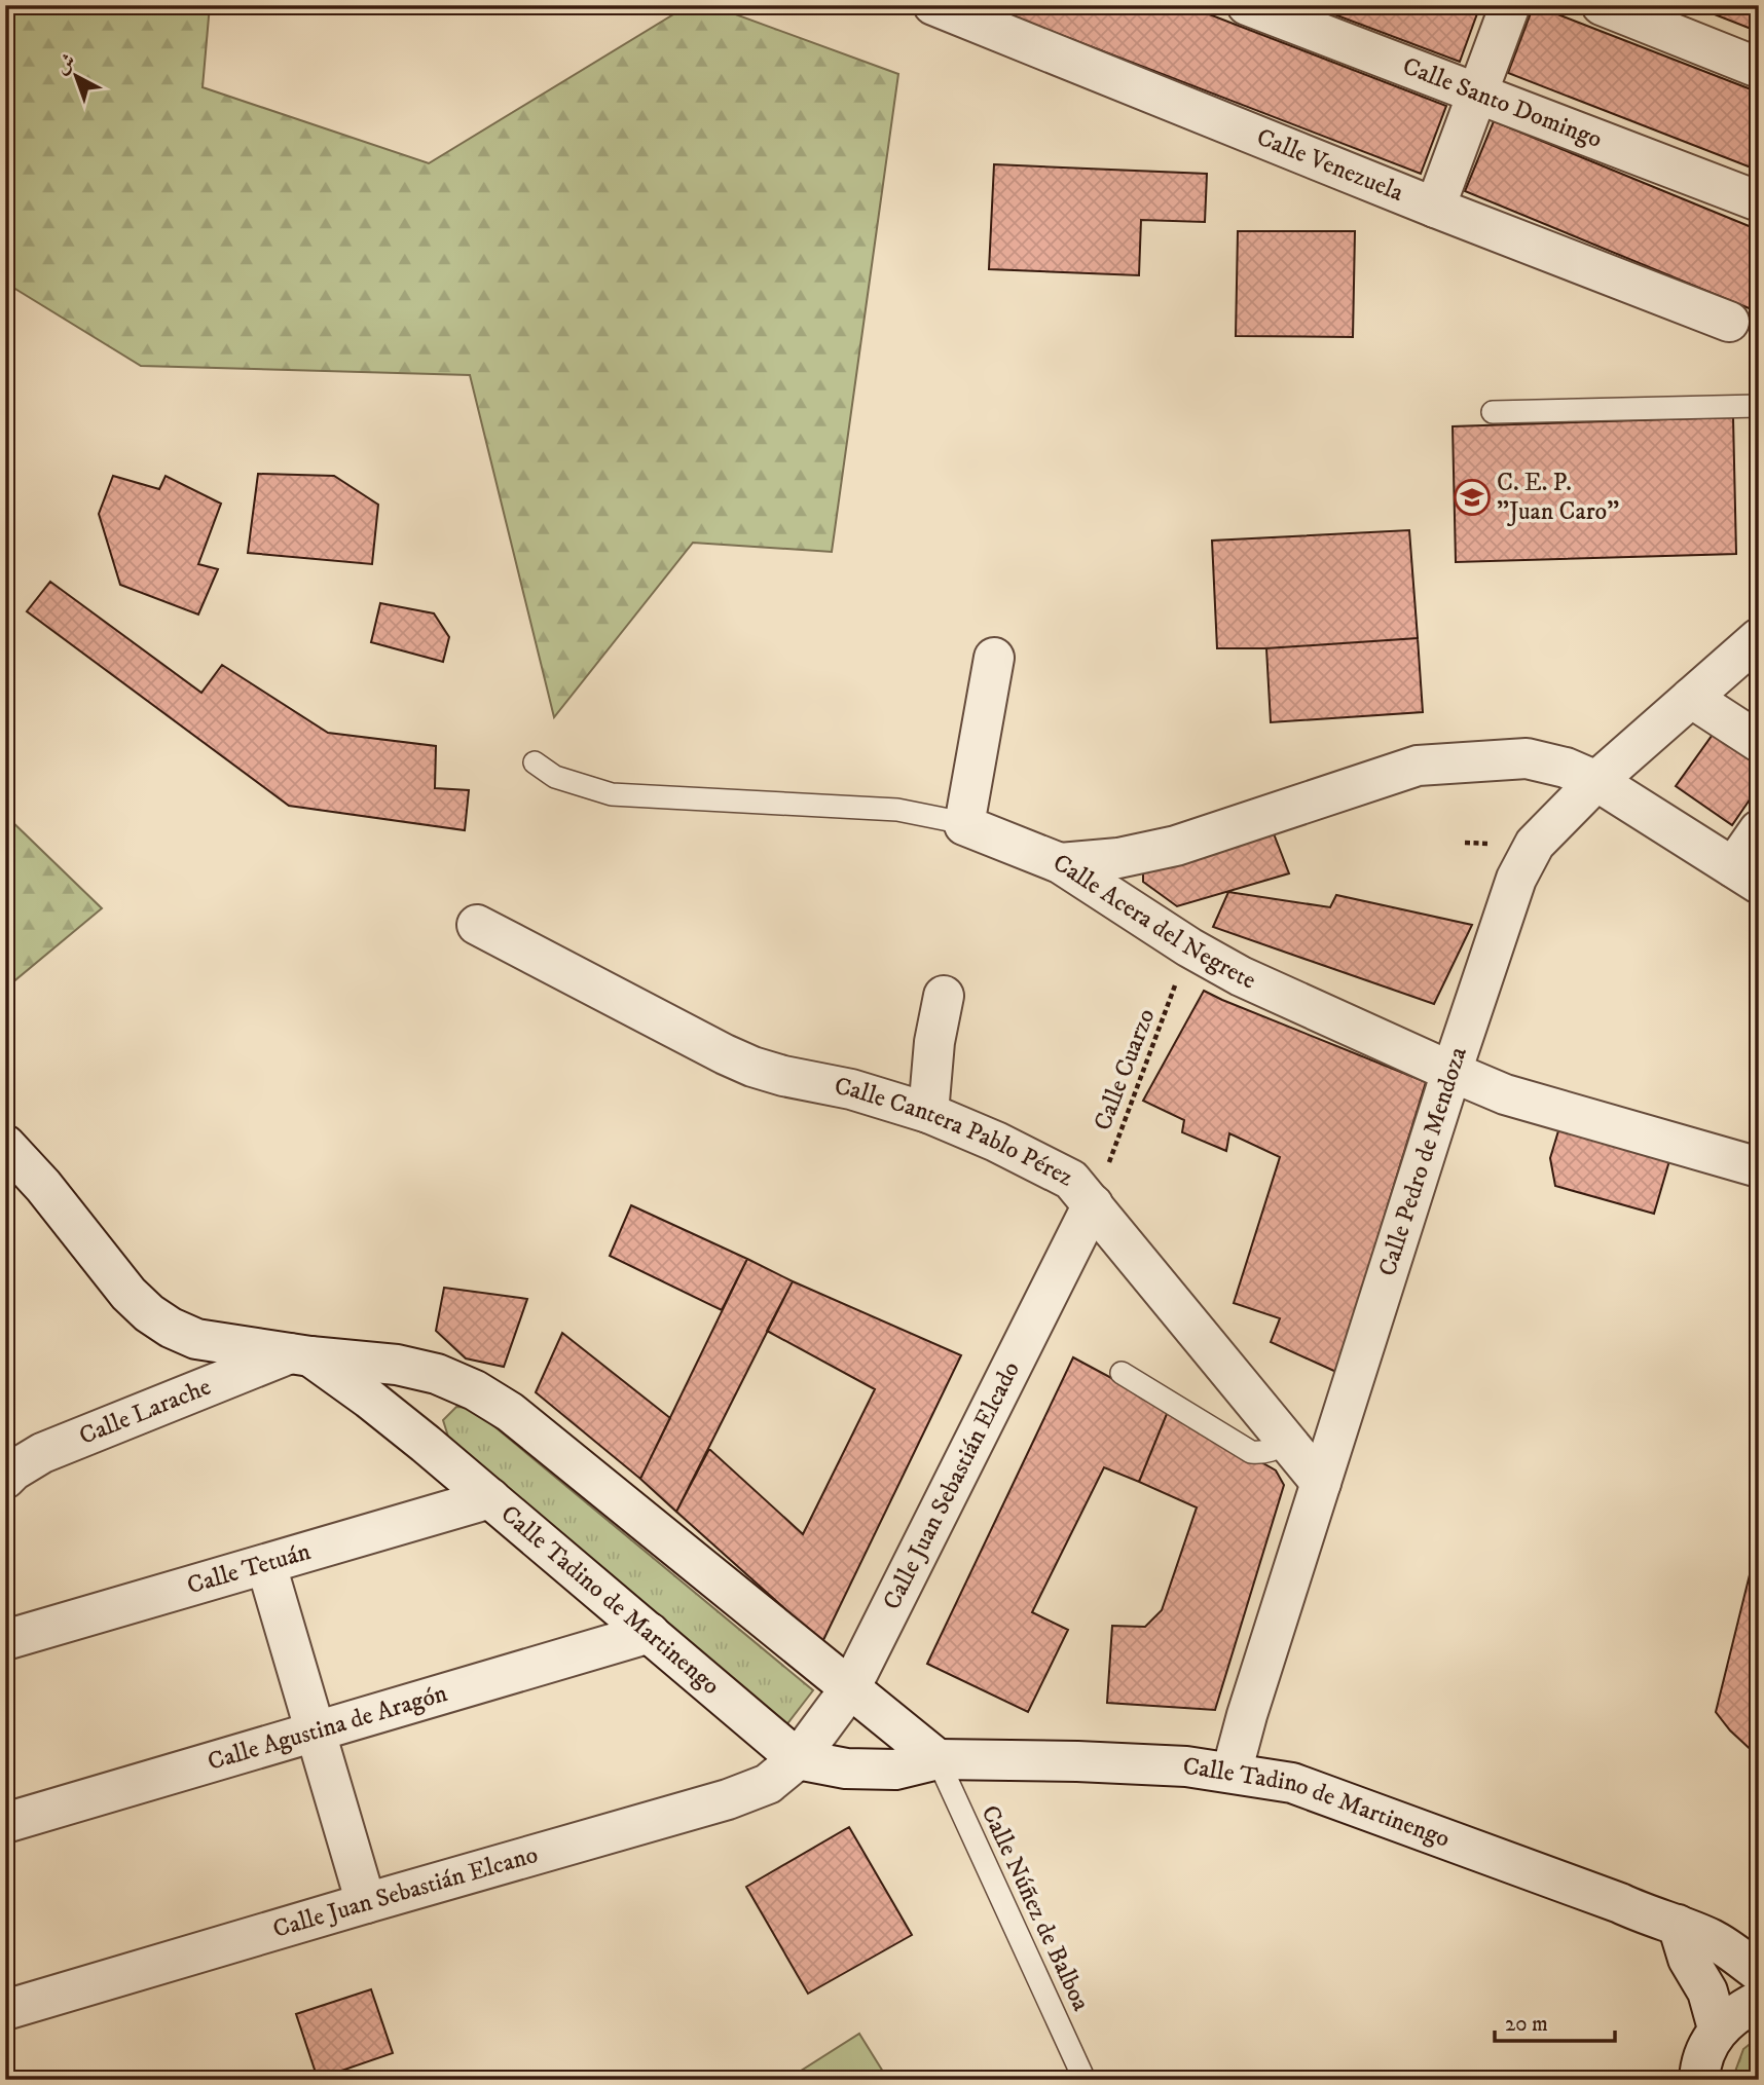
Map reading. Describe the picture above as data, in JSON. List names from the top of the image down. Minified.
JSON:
{"streets":{"street":["Calle Santo Domingo","Calle Venezuela","Calle Acera del Negrete","Calle Cantera Pablo Pérez","Calle Pedro de Mendoza","Calle Larache","Calle Juan Sebastián Elcado","Calle Tetuán","Calle Tadino de Martinengo","Calle Agustina de Aragón","Calle Juan Sebastián Elcano"],"lane":["Calle Núñez de Balboa"],"path":["Calle Cuarzo"]},"crossings":[["Calle Acera del Negrete","Calle Cuarzo"],["Calle Acera del Negrete","Calle Pedro de Mendoza"],["Calle Cuarzo","Calle Cantera Pablo Pérez"],["Calle Cuarzo","Calle Juan Sebastián Elcado"],["Calle Cantera Pablo Pérez","Calle Pedro de Mendoza"],["Calle Cantera Pablo Pérez","Calle Juan Sebastián Elcado"],["Calle Pedro de Mendoza","Calle Tadino de Martinengo"],["Calle Larache","Calle Tadino de Martinengo"],["Calle Juan Sebastián Elcado","Calle Tadino de Martinengo"],["Calle Juan Sebastián Elcado","Calle Juan Sebastián Elcano"],["Calle Tetuán","Calle Tadino de Martinengo"],["Calle Tadino de Martinengo","Calle Agustina de Aragón"],["Calle Tadino de Martinengo","Calle Juan Sebastián Elcano"],["Calle Tadino de Martinengo","Calle Núñez de Balboa"]],"places":{"school or university":["C. E. P. \"Juan Caro\""]},"scale_bar":"20 m","north":"top left"}
